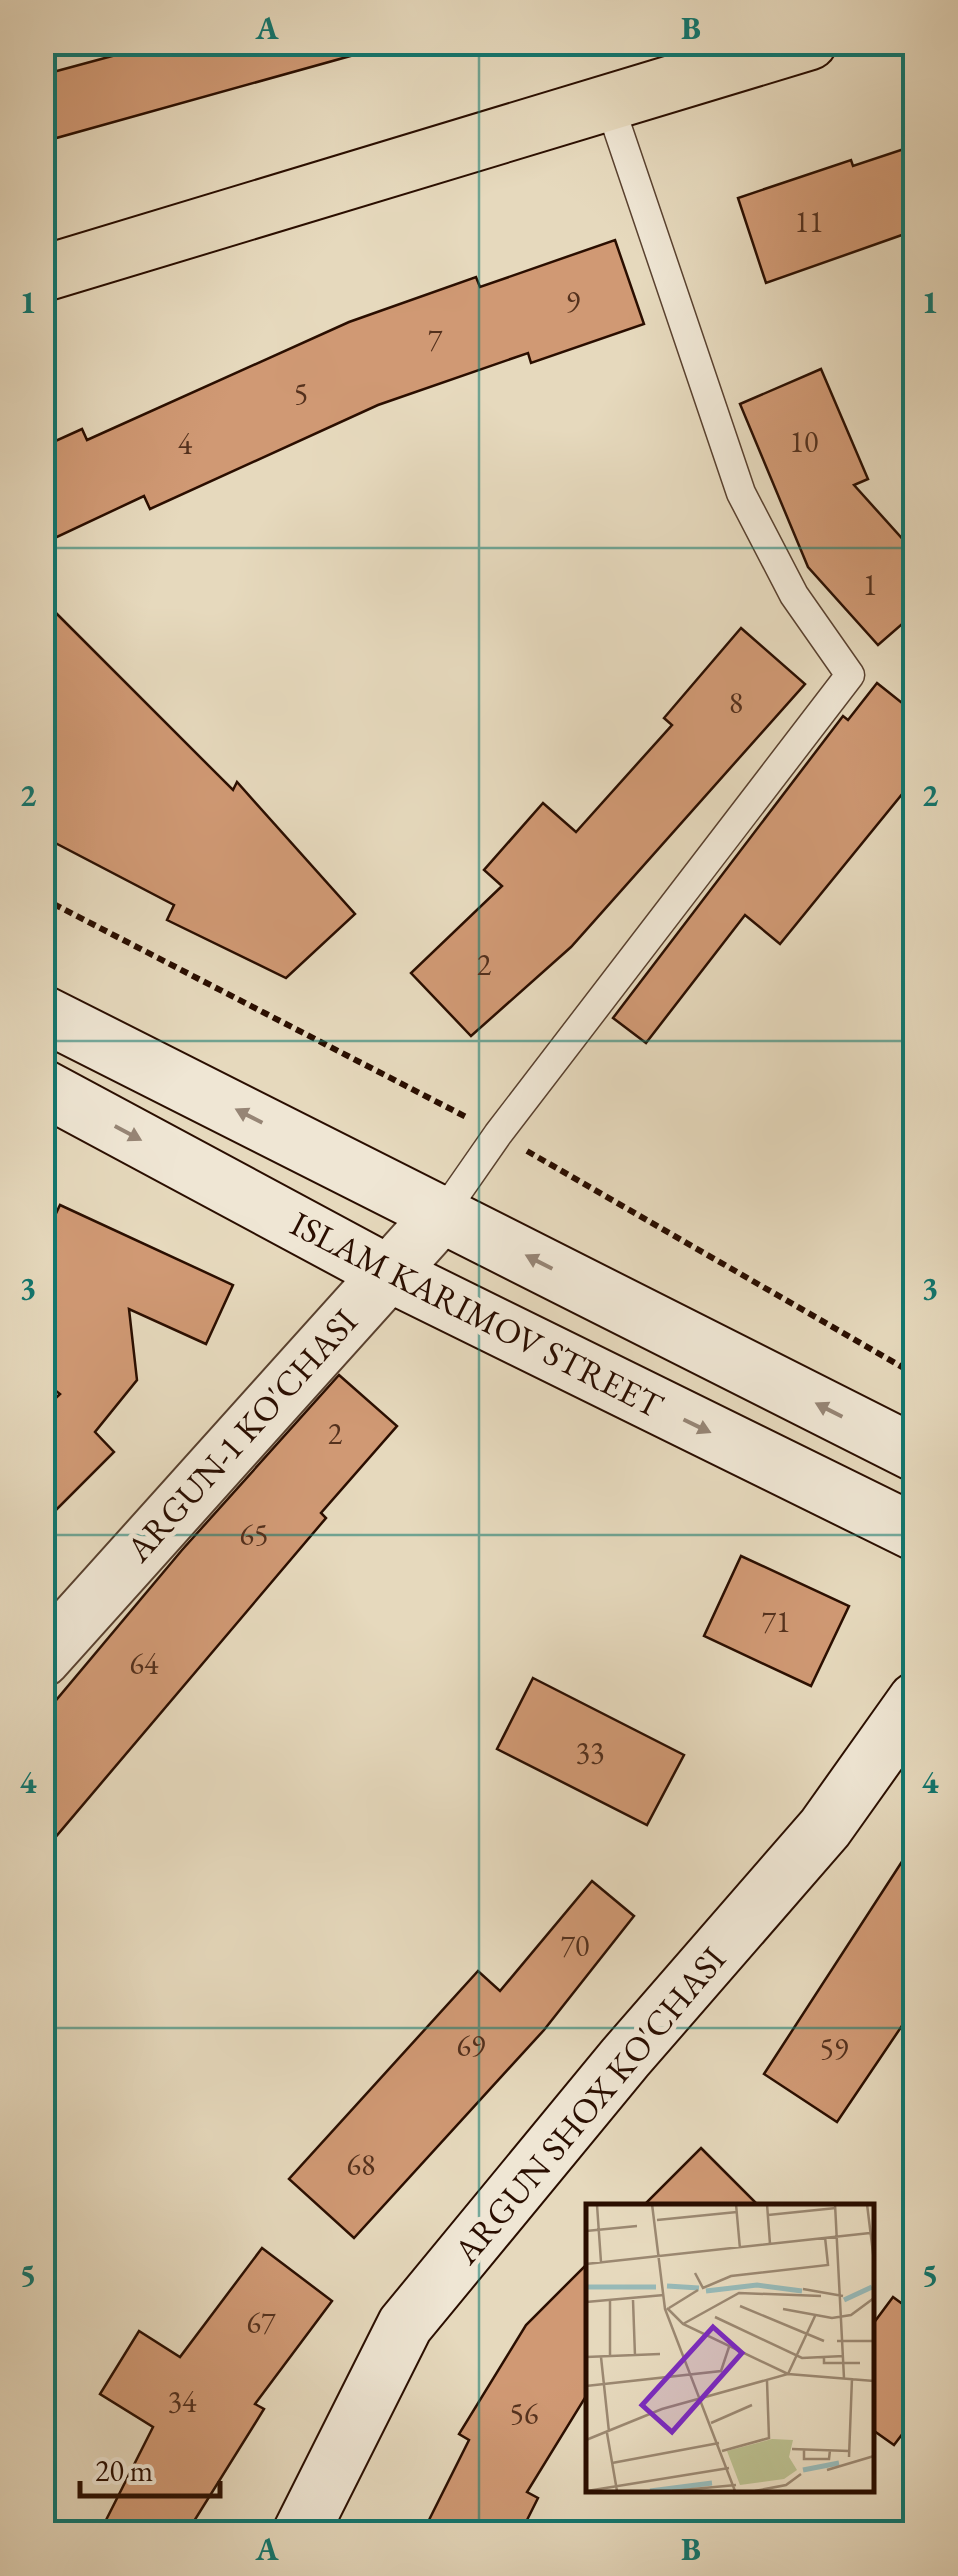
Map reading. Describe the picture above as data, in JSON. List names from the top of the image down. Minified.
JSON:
{"streets":{"main road":["ISLAM KARIMOV STREET","ARGUN-1 KO'CHASI","ARGUN SHOX KO'CHASI"]},"crossings":[["ISLAM KARIMOV STREET","ARGUN-1 KO'CHASI"]],"house_numbers":["11","9","7","5","10","4","1","8","2","2","65","71","64","33","70","69","59","68","67","34","56"],"scale_bar":"20 m","grid":{"columns":["A","B"],"rows":["1","2","3","4","5"]}}
